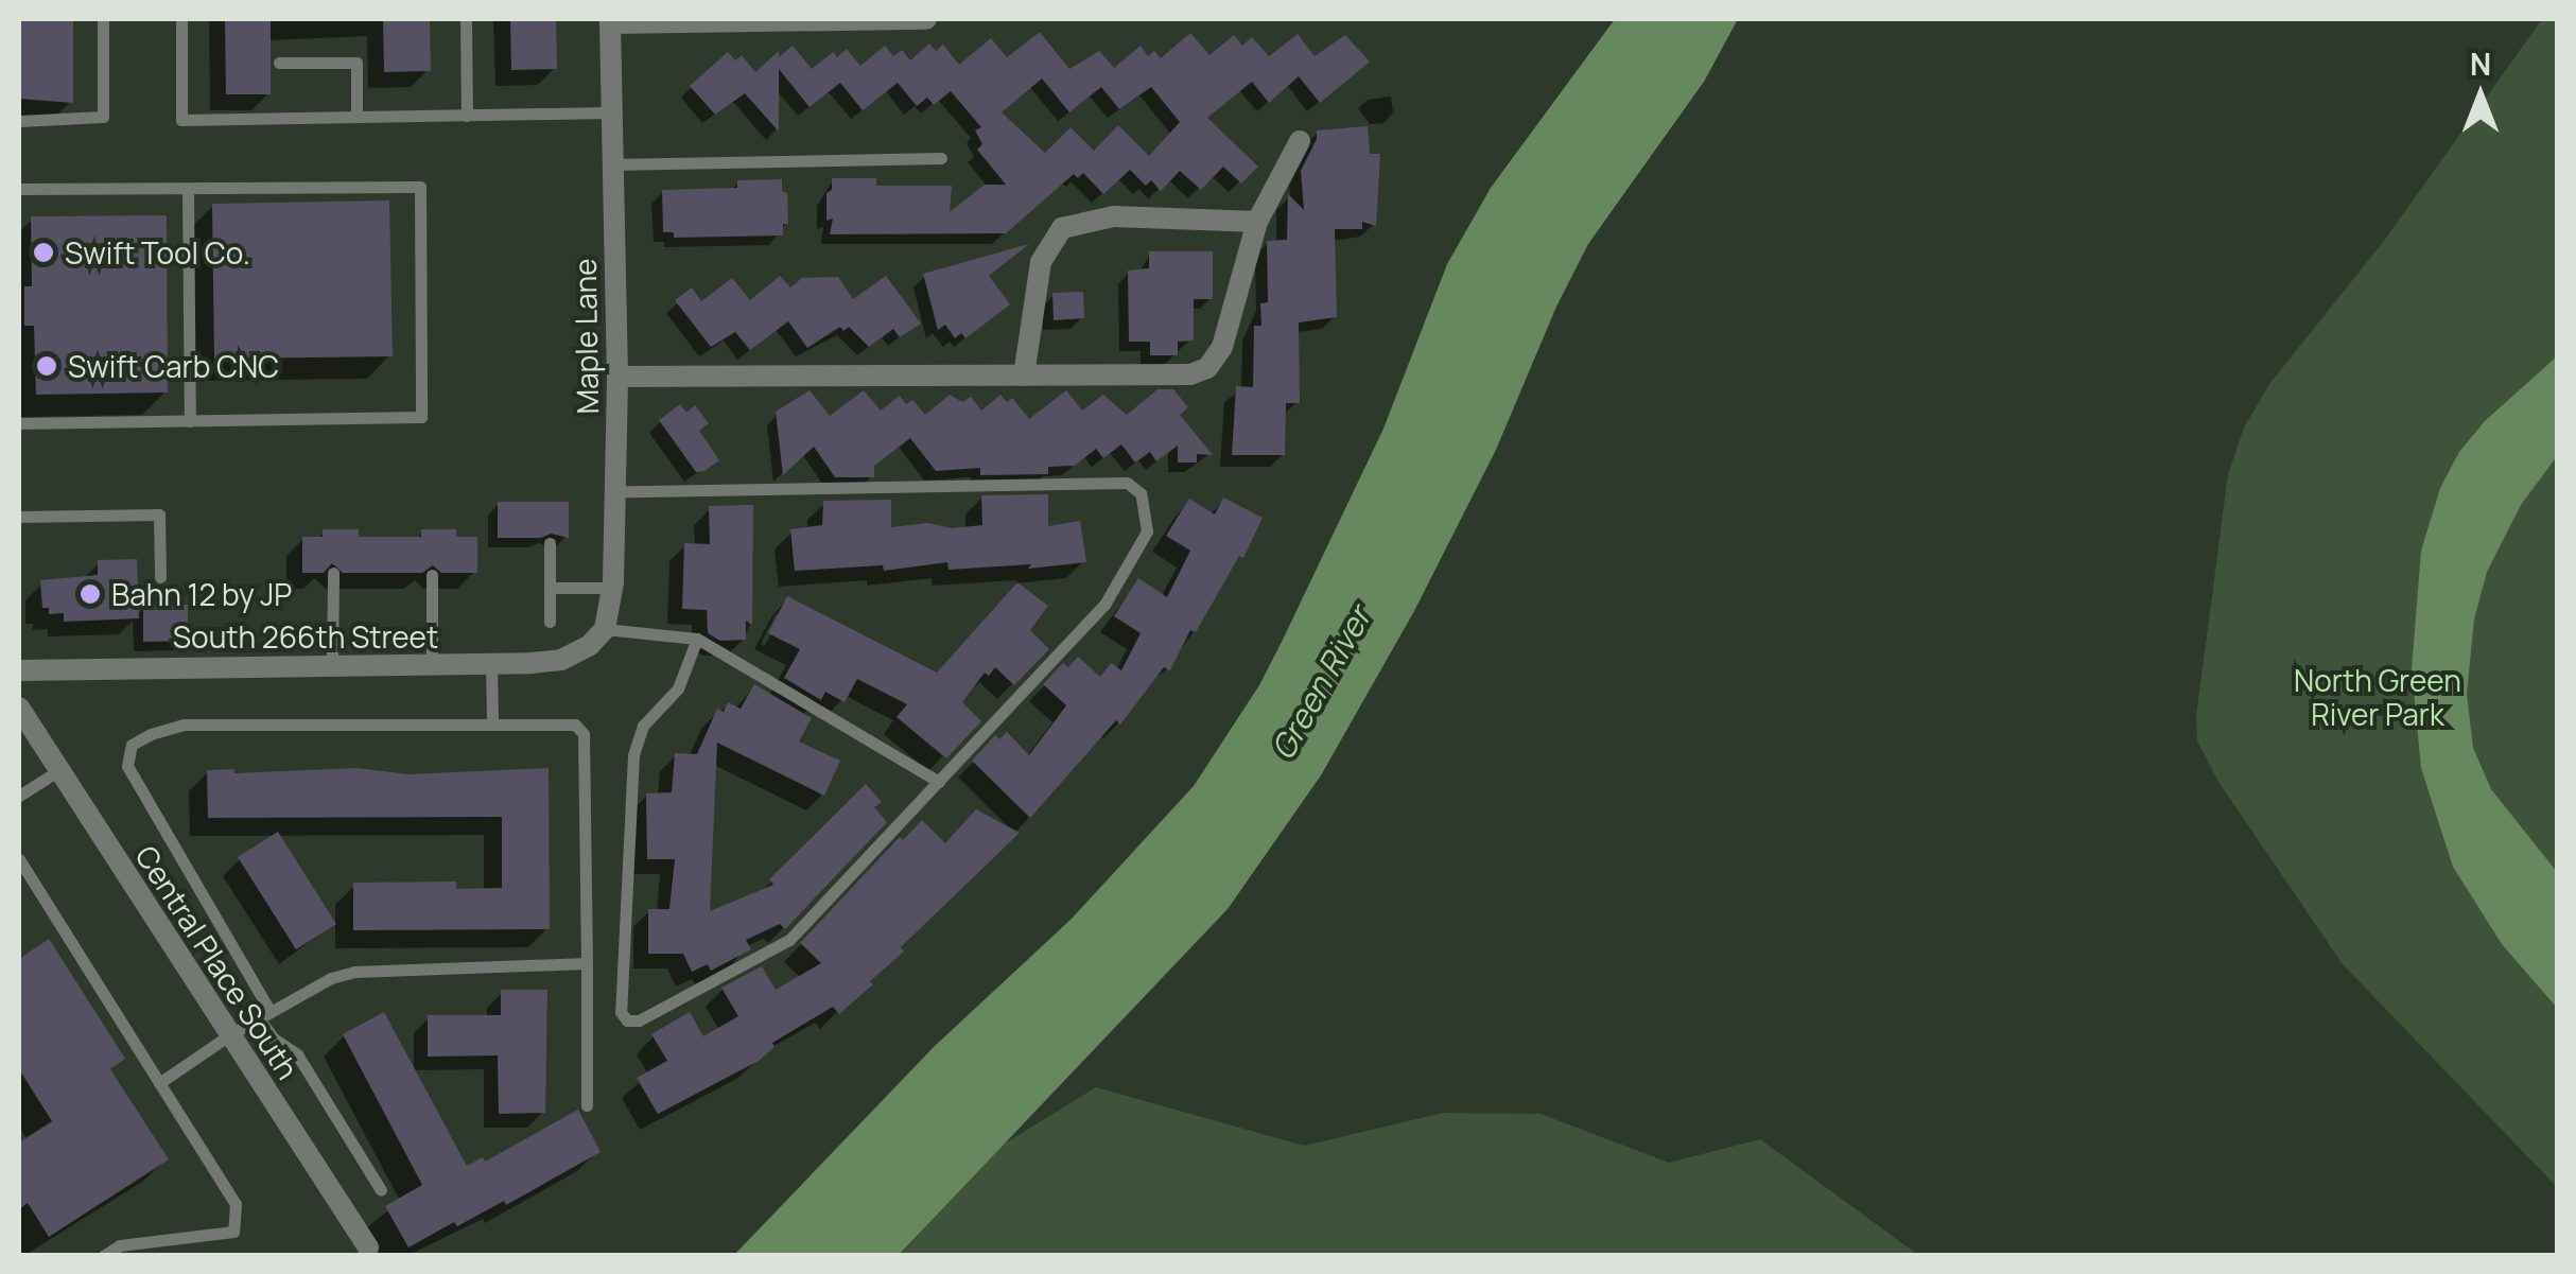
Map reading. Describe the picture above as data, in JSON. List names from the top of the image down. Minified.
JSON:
{"streets":{"street":["Maple Lane","South 266th Street","Central Place South"]},"crossings":[["Maple Lane","South 266th Street"]],"water":["Green River"],"parks":["North Green River Park"],"places":["Swift Tool Co.","Swift Carb CNC","Bahn 12 by JP"],"north":"top"}
